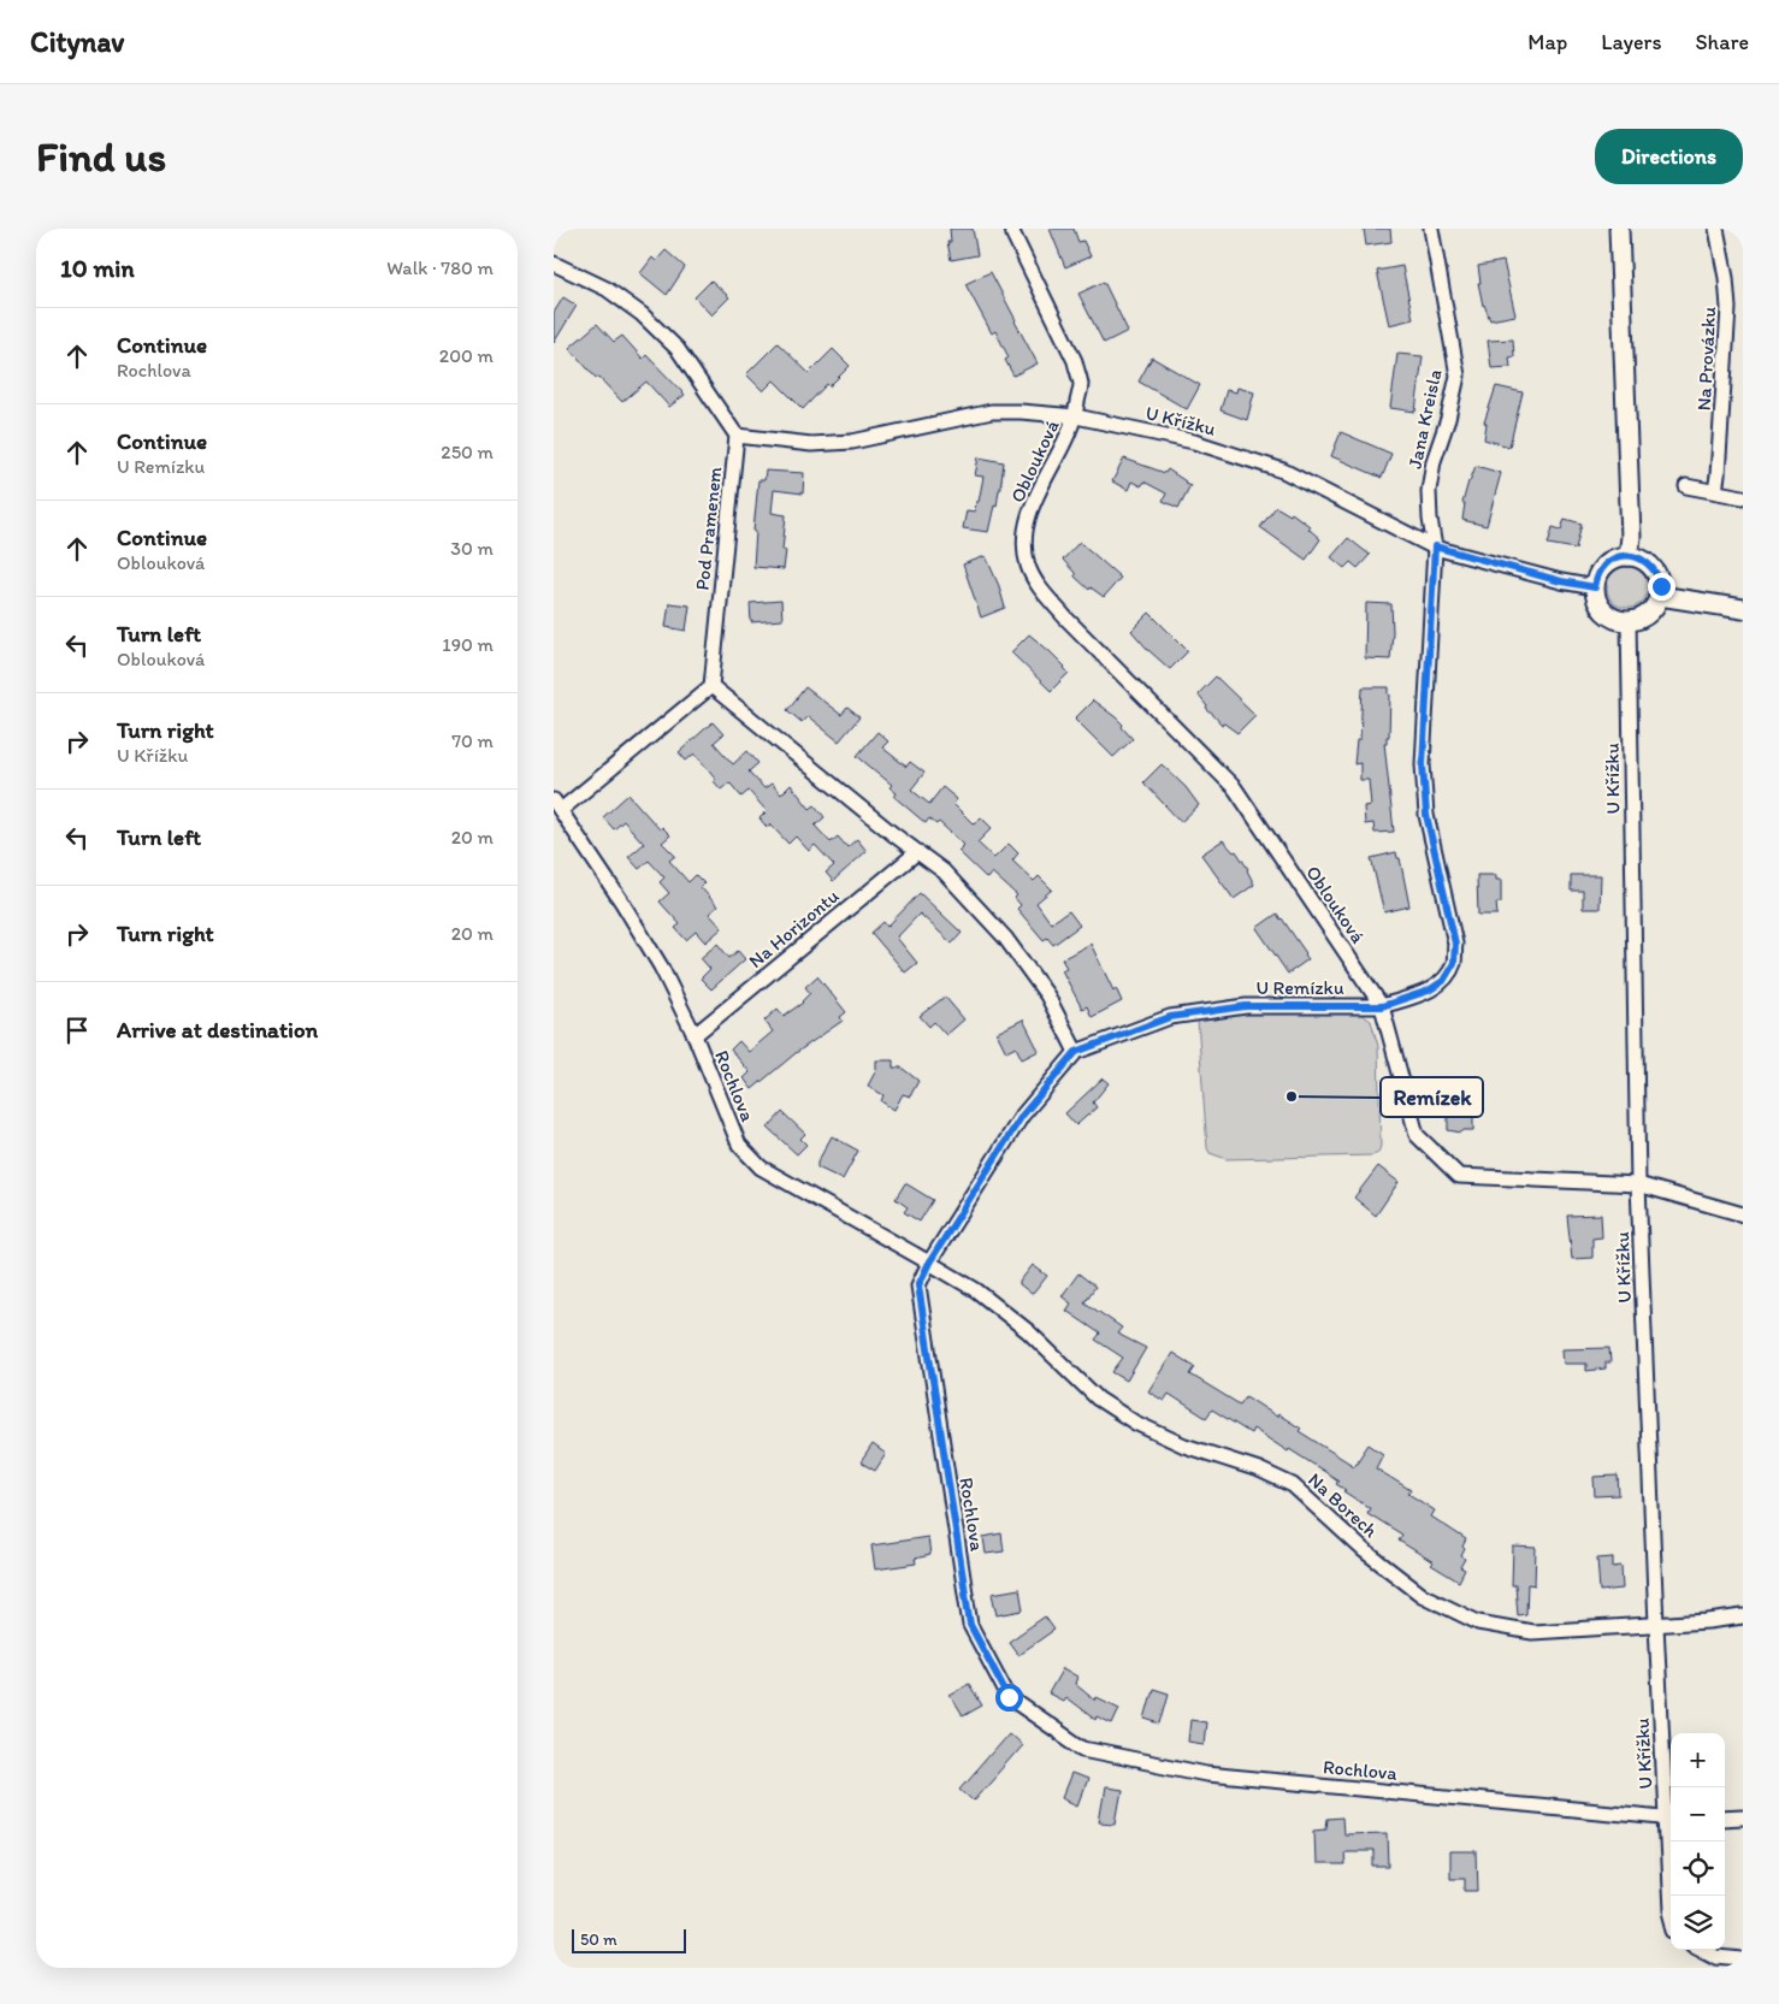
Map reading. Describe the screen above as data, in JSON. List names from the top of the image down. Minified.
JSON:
{"streets":{"street":["Na Provázku","Jana Kreisla","U Křížku","Oblouková","Pod Pramenem","Na Horizontu","U Remízku","Rochlova","Na Borech"]},"crossings":[["Jana Kreisla","U Křížku"],["U Křížku","Oblouková"],["U Křížku","Pod Pramenem"],["U Křížku","Rochlova"],["U Křížku","Na Borech"],["Oblouková","U Remízku"],["Na Horizontu","Rochlova"],["U Remízku","Rochlova"],["U Remízku","Na Borech"],["Rochlova","Na Borech"]],"places":["Remízek"],"scale_bar":"50 m","page":{"header":"Citynav","nav":["Map","Layers","Share"],"buttons":"Directions","title":"Find us","heading":["10 min","Walk · 780 m"],"list":[["Continue","Rochlova","200 m"],["Continue","U Remízku","250 m"],["Continue","Oblouková","30 m"],["Turn left","Oblouková","190 m"],["Turn right","U Křížku","70 m"],["Turn left","20 m"],["Turn right","20 m"],"Arrive at destination"],"map_buttons":["+","−"],"scale":"50 m"}}
